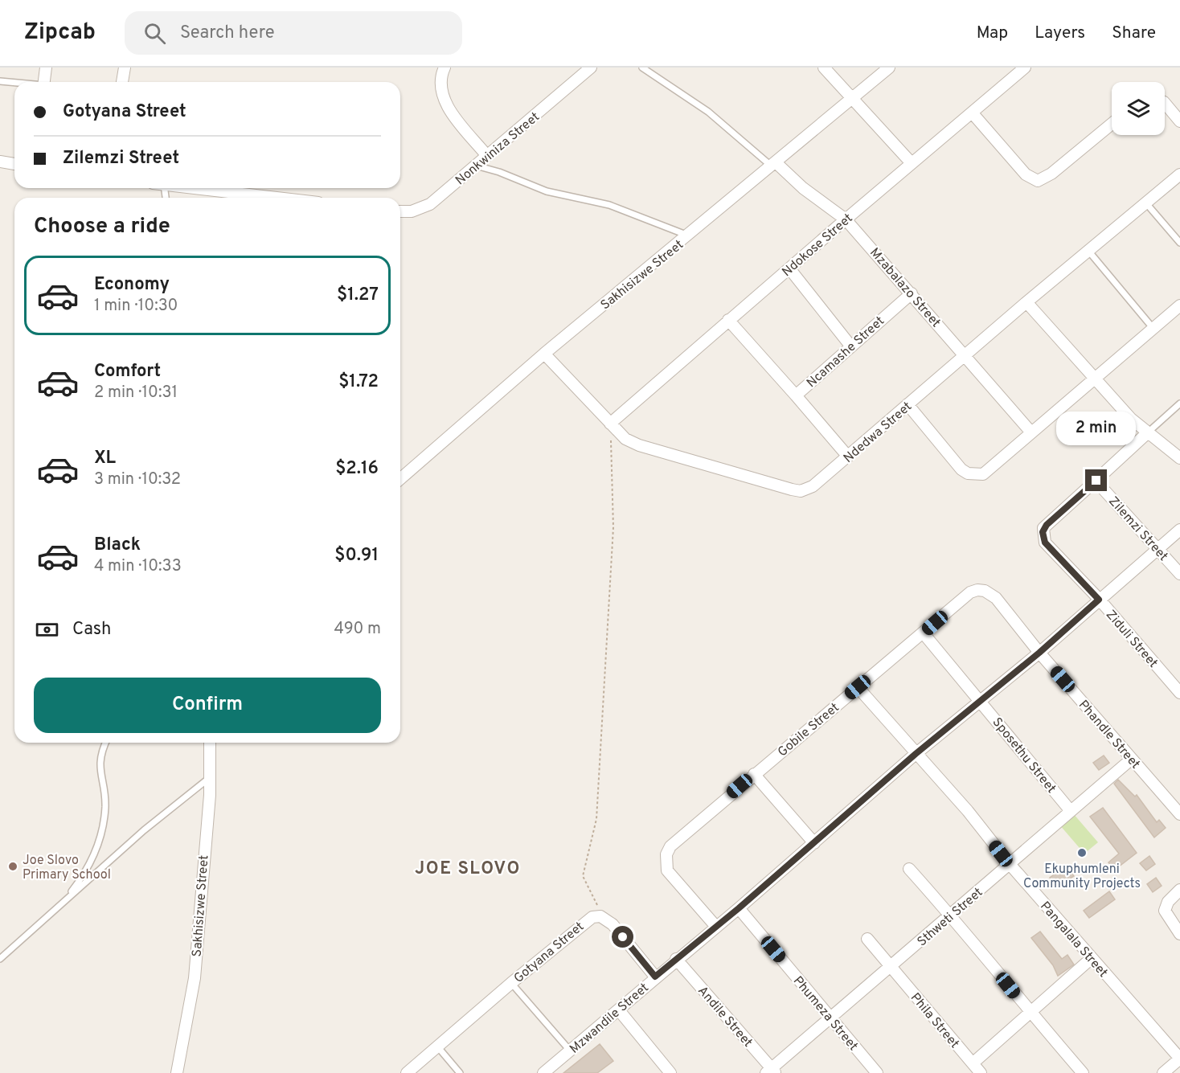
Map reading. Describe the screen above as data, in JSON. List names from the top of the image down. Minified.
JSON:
{"streets":{"street":["Nonkwiniza Street","Ndokose Street","Sakhisizwe Street","Mzabalazo Street","Ncamashe Street","Ndedwa Street","Zilemzi Street","Ziduli Street","Gobile Street","Phandle Street","Sposethu Street","Sthweti Street","Pangalala Street","Gotyana Street","Phumeza Street","Andile Street","Mzwandile Street","Phila Street"]},"crossings":[["Ndokose Street","Mzabalazo Street"],["Ndokose Street","Ndedwa Street"],["Sakhisizwe Street","Mzabalazo Street"],["Sakhisizwe Street","Ndedwa Street"],["Mzabalazo Street","Ncamashe Street"],["Mzabalazo Street","Ndedwa Street"],["Ncamashe Street","Ndedwa Street"],["Zilemzi Street","Ziduli Street"],["Zilemzi Street","Mzwandile Street"],["Ziduli Street","Mzwandile Street"],["Gobile Street","Phandle Street"],["Gobile Street","Sposethu Street"],["Gobile Street","Pangalala Street"],["Gobile Street","Mzwandile Street"],["Phandle Street","Sthweti Street"],["Phandle Street","Mzwandile Street"],["Sposethu Street","Sthweti Street"],["Sposethu Street","Mzwandile Street"],["Sthweti Street","Pangalala Street"],["Sthweti Street","Phumeza Street"],["Sthweti Street","Andile Street"],["Sthweti Street","Phila Street"],["Pangalala Street","Mzwandile Street"],["Gotyana Street","Mzwandile Street"],["Phumeza Street","Mzwandile Street"],["Andile Street","Mzwandile Street"]],"districts":["JOE SLOVO"],"places":["Ekuphumleni Community Projects","Joe Slovo Primary School"],"page":{"header":"Zipcab","search":"Search here","nav":["Map","Layers","Share"],"banner":["Gotyana Street","Zilemzi Street"],"heading":"Choose a ride","list":[{"name":"Economy","note":"1 min · 10:30","value":"$1.27"},{"name":"Comfort","note":"2 min · 10:31","value":"$1.72"},{"name":"XL","note":"3 min · 10:32","value":"$2.16"},{"name":"Black","note":"4 min · 10:33","value":"$0.91"}],"bubble":"2 min","pay":["Cash","490 m"],"buttons":"Confirm"}}
